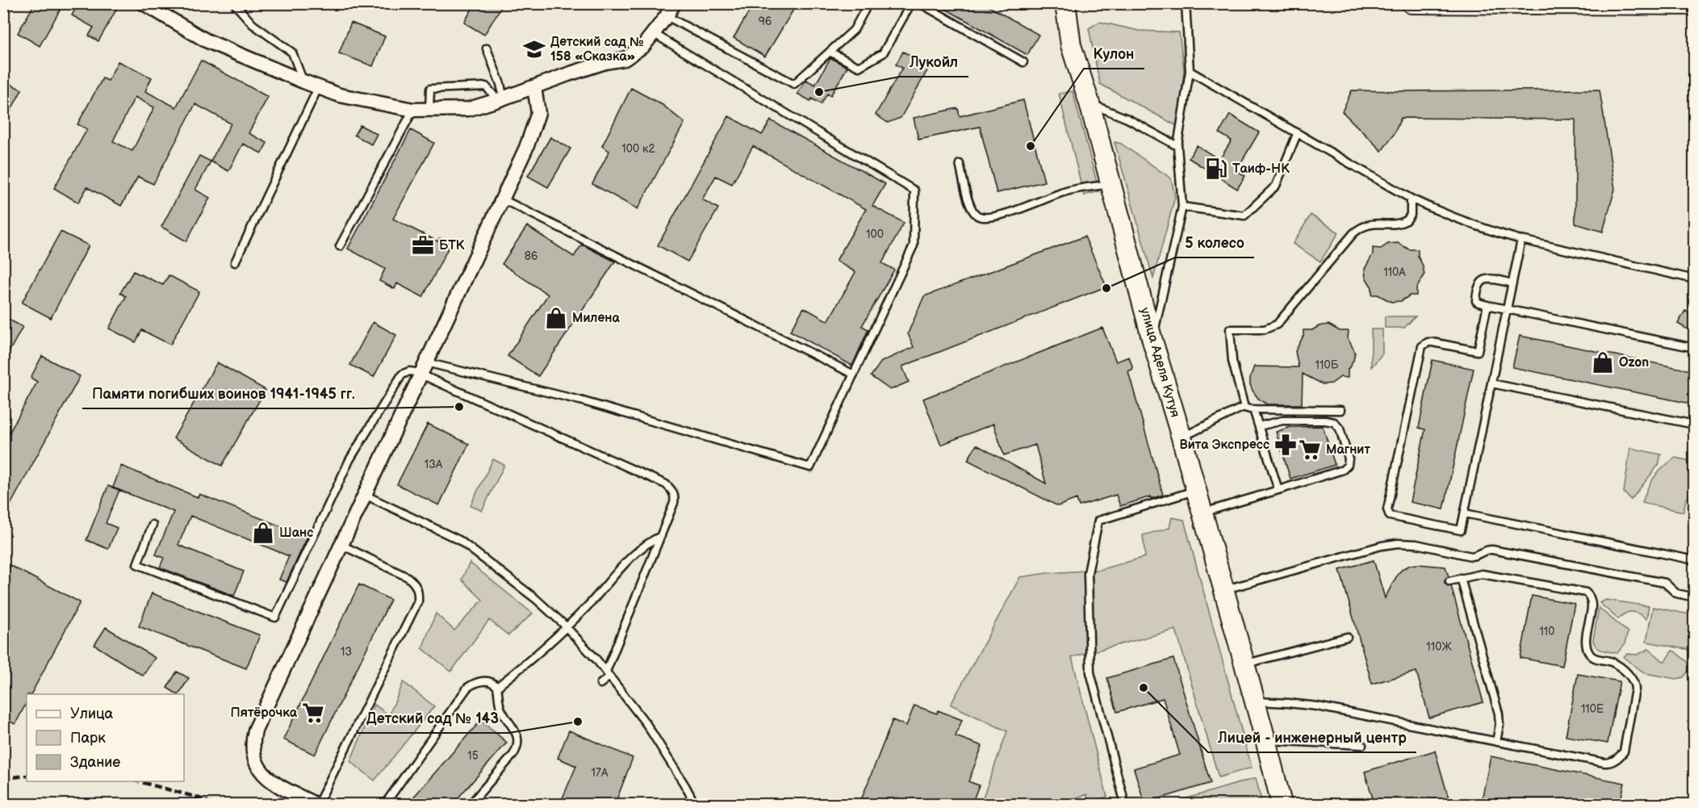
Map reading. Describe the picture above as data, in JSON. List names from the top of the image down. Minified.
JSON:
{"streets":{"street":["улица Аделя Кутуя"]},"places":{"school or university":["Детский сад № 158 «Сказка»"],"other":["Лукойл","Кулон","5 колесо","Памяти погибших воинов 1941-1945 гг.","Лицей - инженерный центр","Детский сад № 143"],"fuel station":["Таиф-НК"],"office":["БТК"],"shop":["Милена","Ozon","Шанс"],"pharmacy":["Вита Экспресс"],"supermarket":["Магнит","Пятёрочка"]},"house_numbers":["96","100 к2","100","86","110А","110Б","13А","110","110Ж","13","110Е","15","17А"],"legend":["Улица","Парк","Здание"]}
